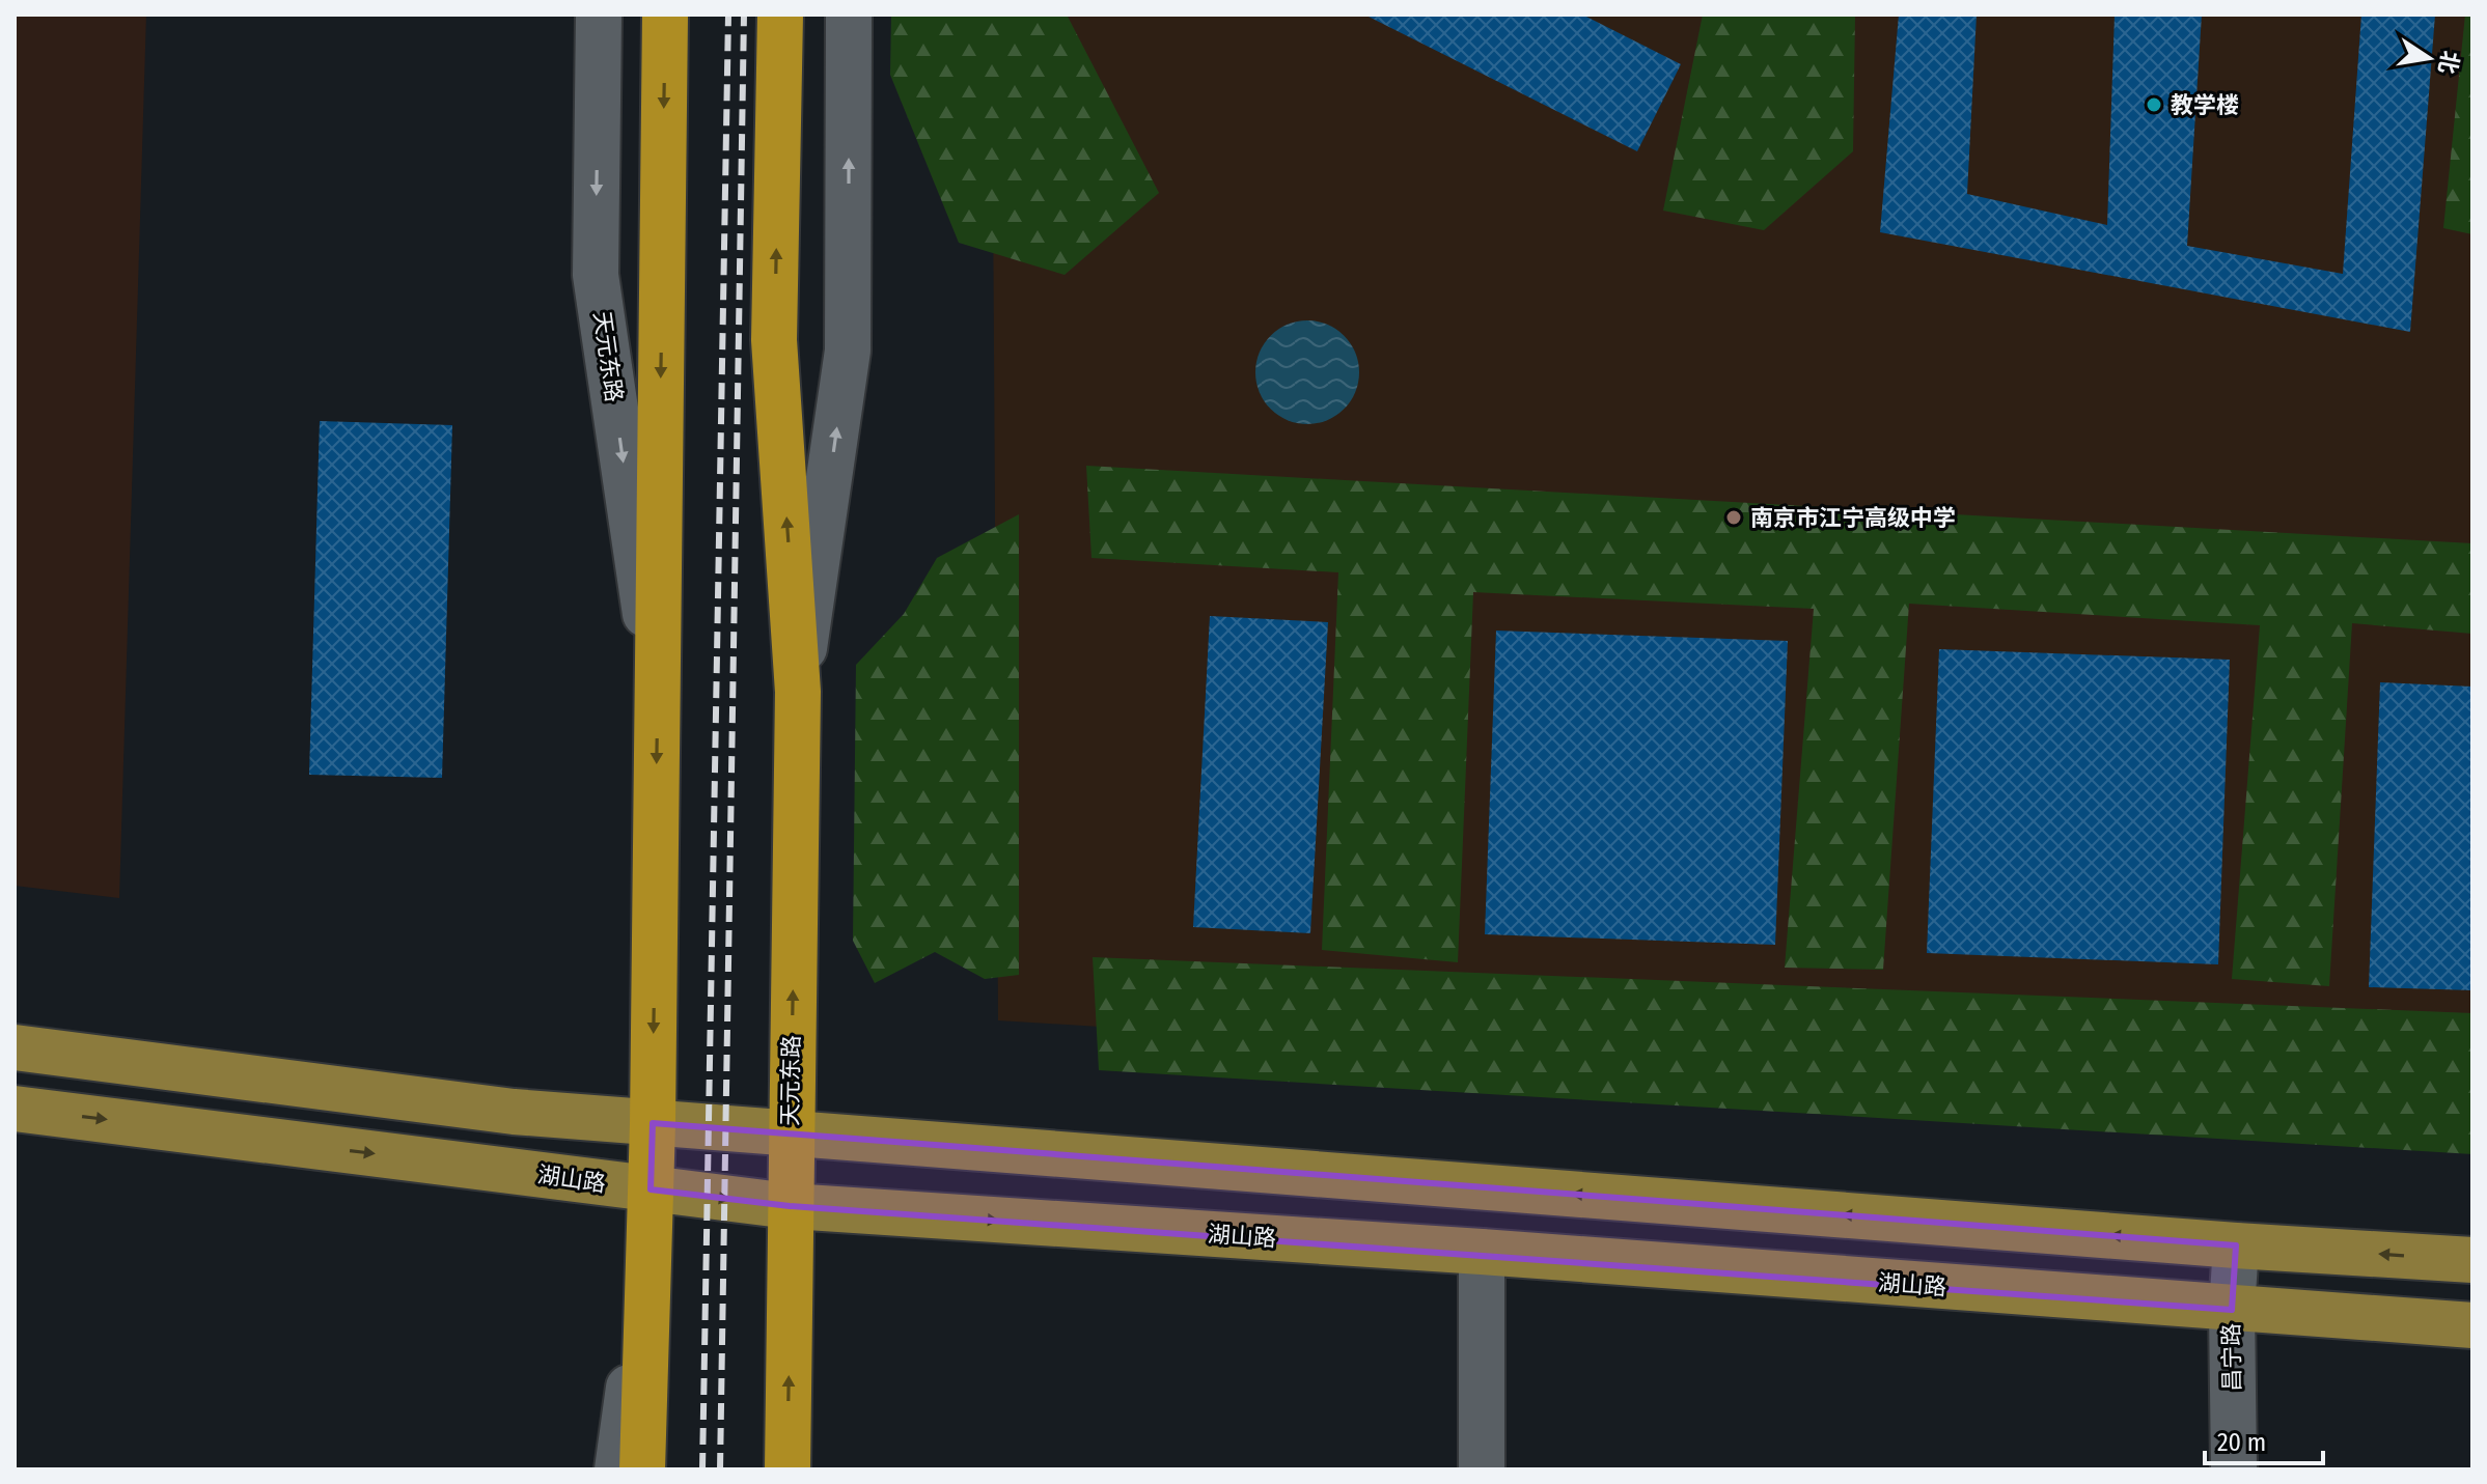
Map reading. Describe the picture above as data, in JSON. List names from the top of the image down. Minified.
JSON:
{"streets":{"highway":["天元东路"],"main road":["湖山路"],"street":["昌宁路"]},"crossings":[["天元东路","湖山路"],["湖山路","昌宁路"]],"places":["教学楼","南京市江宁高级中学"],"scale_bar":"20 m","north":"right"}
